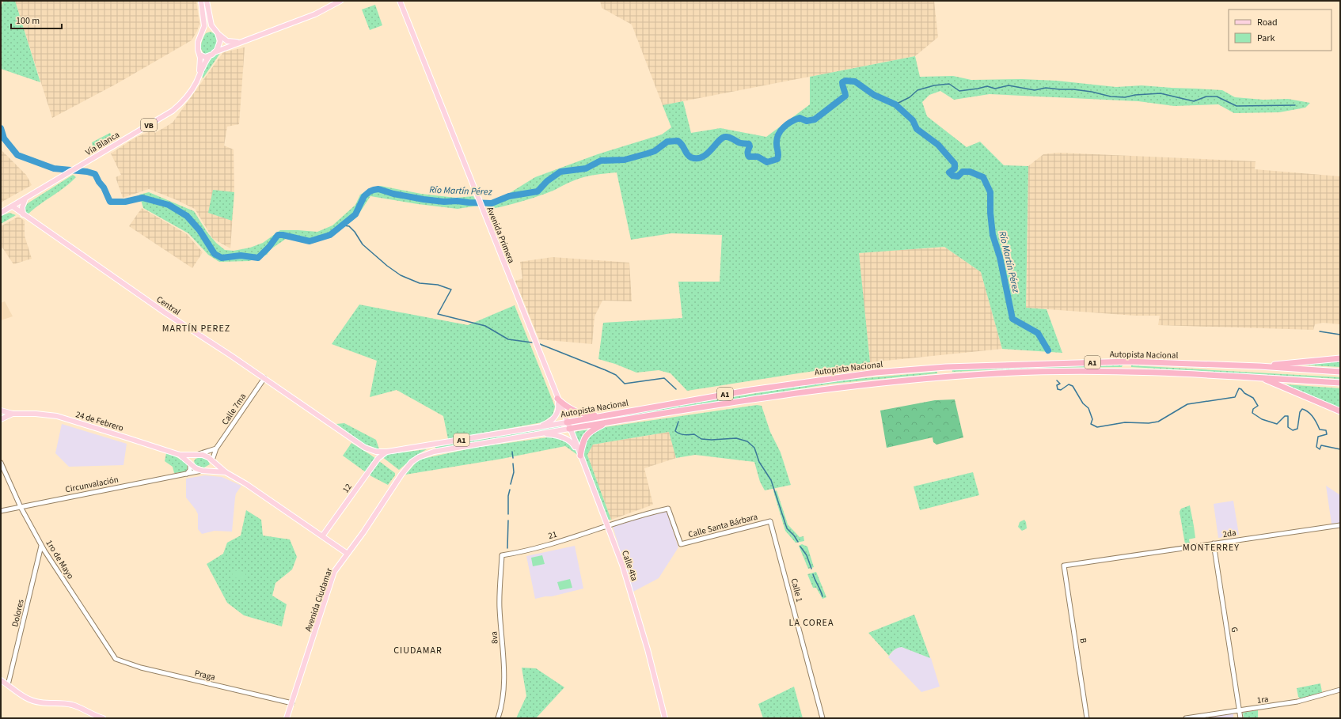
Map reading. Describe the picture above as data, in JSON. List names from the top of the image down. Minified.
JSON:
{"streets":{"highway":["Autopista Nacional","A1"],"main road":["VB","Vía Blanca","Avenida Primera","Central","24 de Febrero","12","Calle 4ta","Avenida Ciudamar"],"street":["Calle 7ma","Circunvalación","Calle Santa Bárbara","2da","21","1ro de Mayo","Calle 1","Dolores","G","8va","B","Praga","1ra"]},"crossings":[["VB","Vía Blanca"],["Vía Blanca","Central"],["Avenida Primera","Autopista Nacional"],["Avenida Primera","Calle 4ta"],["Central","Autopista Nacional"],["Central","Calle 7ma"],["Autopista Nacional","12"],["Autopista Nacional","Calle 4ta"],["Autopista Nacional","Avenida Ciudamar"],["Calle 7ma","24 de Febrero"],["Calle 7ma","Circunvalación"],["24 de Febrero","Circunvalación"],["24 de Febrero","12"],["24 de Febrero","Avenida Ciudamar"],["Circunvalación","1ro de Mayo"],["Calle Santa Bárbara","21"],["Calle Santa Bárbara","Calle 1"],["2da","G"],["2da","B"],["21","Calle 4ta"],["21","8va"],["1ro de Mayo","Dolores"],["1ro de Mayo","Praga"],["Avenida Ciudamar","Praga"],["G","1ra"]],"districts":["MARTÍN PEREZ","MONTERREY","LA COREA","CIUDAMAR"],"water":["Río Martín Pérez"],"legend":["Road","Park"],"scale_bar":"100 m"}
